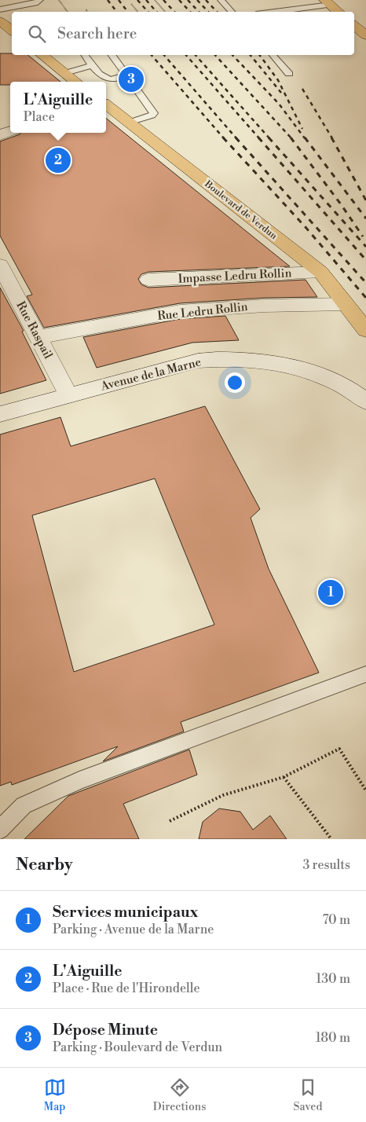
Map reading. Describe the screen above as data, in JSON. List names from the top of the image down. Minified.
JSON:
{"streets":{"main road":["Boulevard de Verdun"],"street":["Impasse Ledru Rollin","Rue Ledru Rollin","Rue Raspail","Avenue de la Marne"]},"crossings":[["Boulevard de Verdun","Impasse Ledru Rollin"],["Boulevard de Verdun","Rue Ledru Rollin"],["Rue Ledru Rollin","Rue Raspail"],["Rue Raspail","Avenue de la Marne"]],"page":{"search":"Search here","pins":["3","2","1"],"popup":["L'Aiguille","Place"],"heading":["Nearby","3 results"],"list":[{"mark":"1","name":"Services municipaux","note":"Parking · Avenue de la Marne","value":"70 m"},{"mark":"2","name":"L'Aiguille","note":"Place · Rue de l'Hirondelle","value":"130 m"},{"mark":"3","name":"Dépose Minute","note":"Parking · Boulevard de Verdun","value":"180 m"}],"nav":["Map","Directions","Saved"]}}
